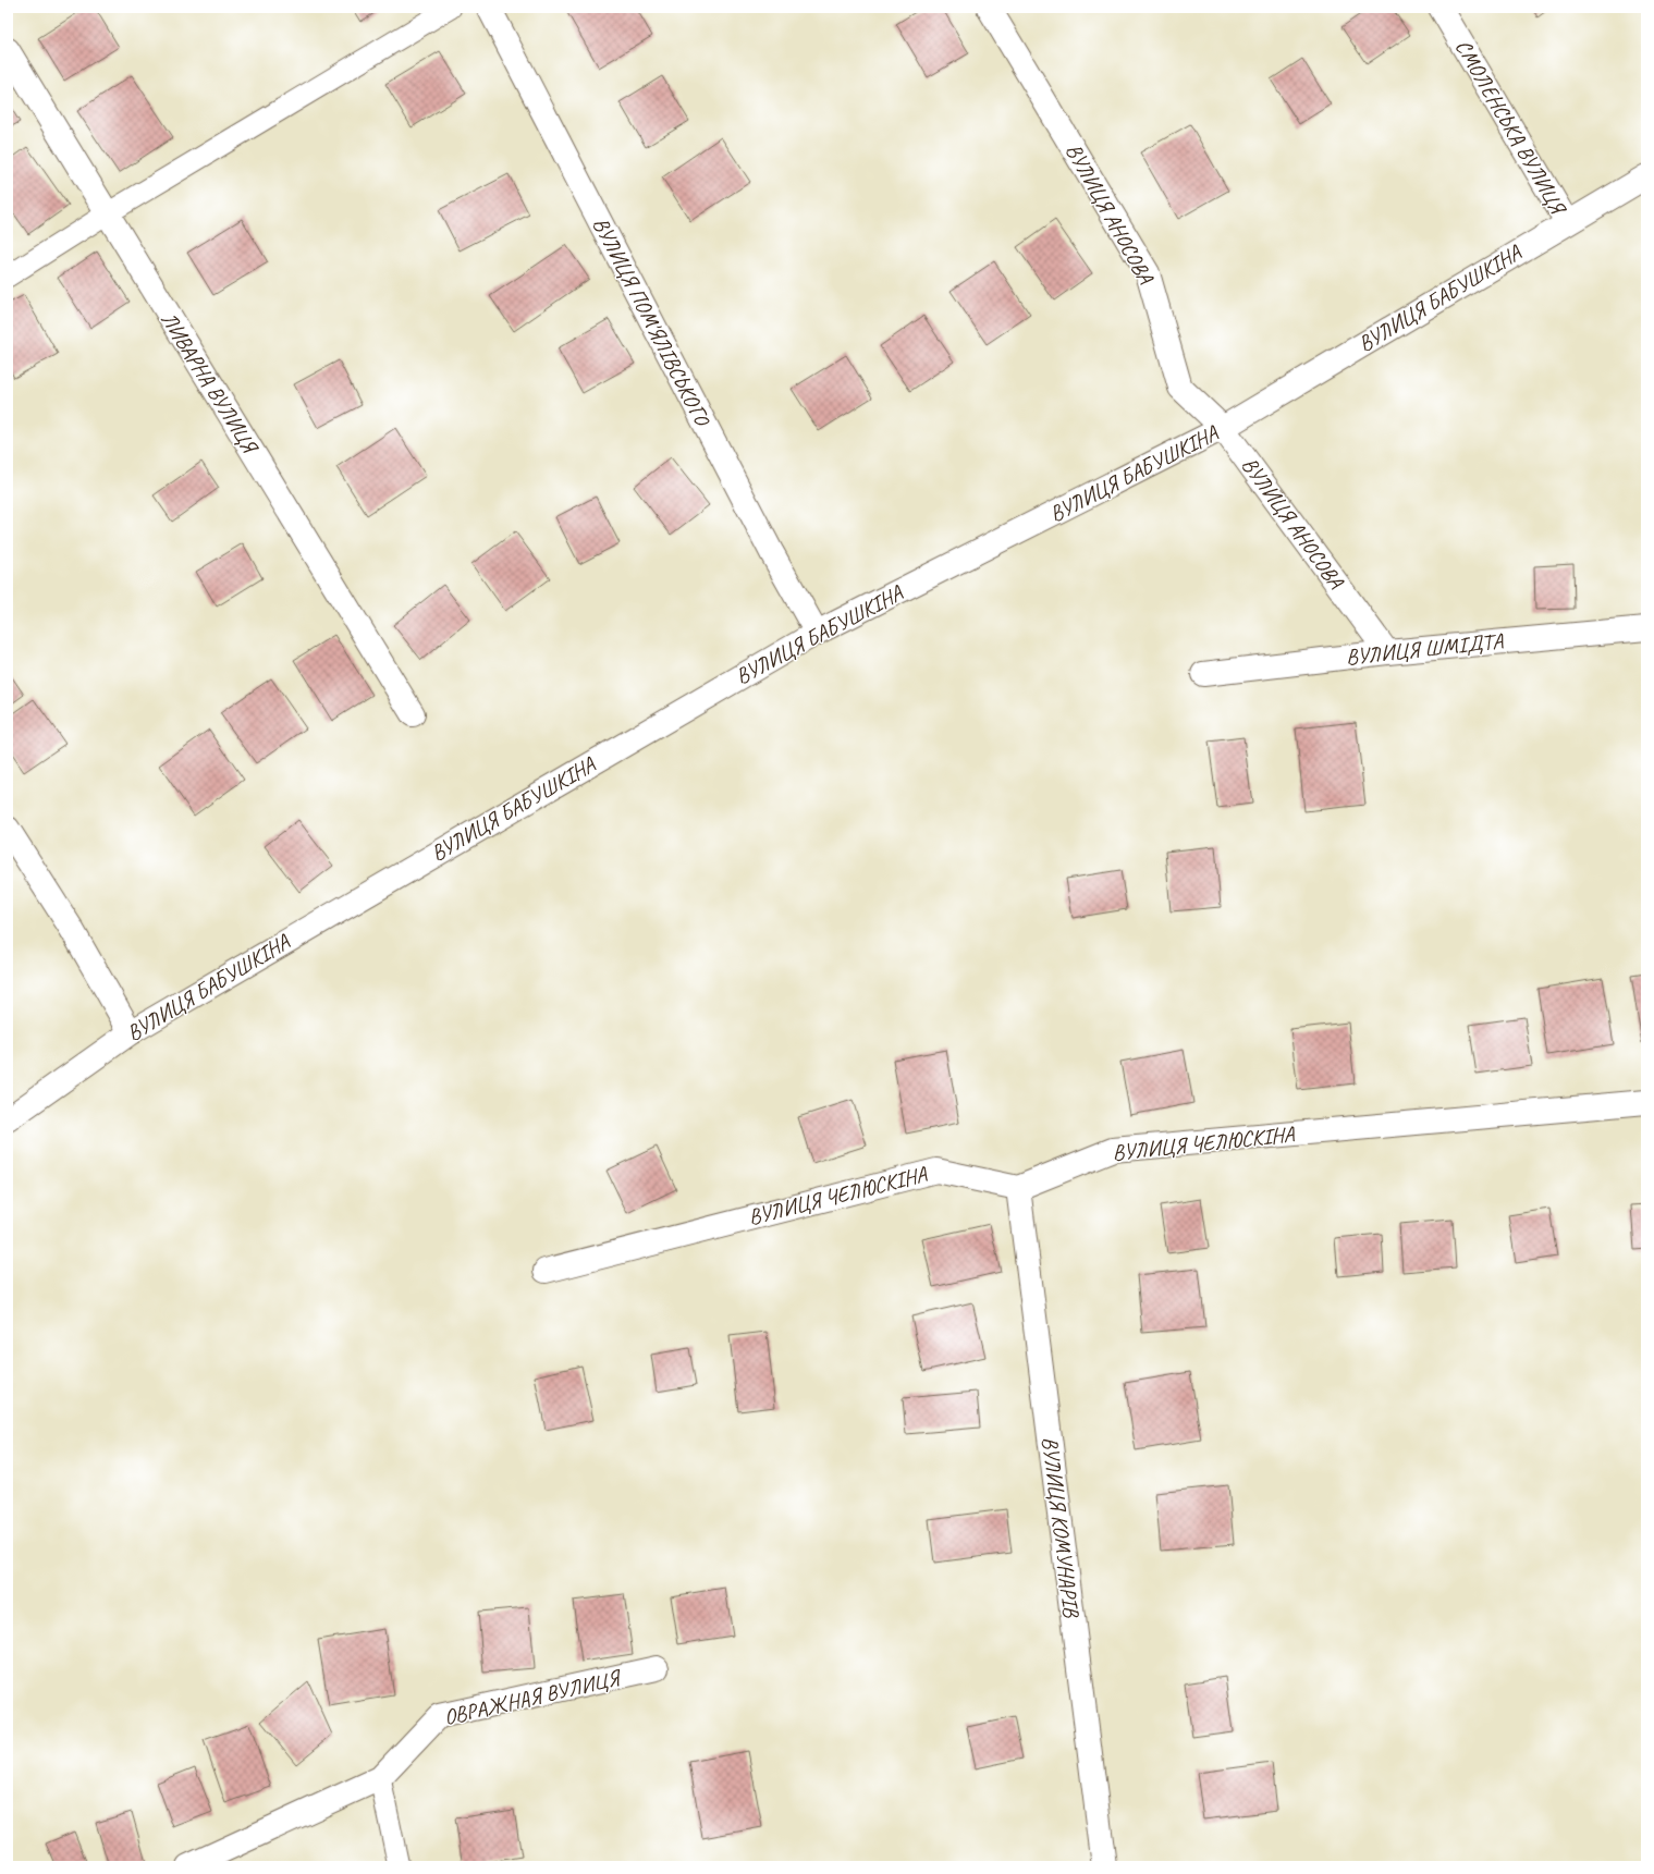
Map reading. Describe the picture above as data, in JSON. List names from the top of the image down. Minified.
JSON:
{"streets":{"street":["СМОЛЕНСЬКА ВУЛИЦЯ","ВУЛИЦЯ АНОСОВА","ВУЛИЦЯ БАБУШКІНА","ВУЛИЦЯ ПОМ'ЯЛІВСЬКОГО","ЛИВАРНА ВУЛИЦЯ","ВУЛИЦЯ ШМІДТА","ВУЛИЦЯ ЧЕЛЮСКІНА","ВУЛИЦЯ КОМУНАРІВ","ОВРАЖНАЯ ВУЛИЦЯ"]},"crossings":[["СМОЛЕНСЬКА ВУЛИЦЯ","ВУЛИЦЯ БАБУШКІНА"],["ВУЛИЦЯ АНОСОВА","ВУЛИЦЯ БАБУШКІНА"],["ВУЛИЦЯ АНОСОВА","ВУЛИЦЯ ШМІДТА"],["ВУЛИЦЯ БАБУШКІНА","ВУЛИЦЯ ПОМ'ЯЛІВСЬКОГО"],["ВУЛИЦЯ ЧЕЛЮСКІНА","ВУЛИЦЯ КОМУНАРІВ"]]}
